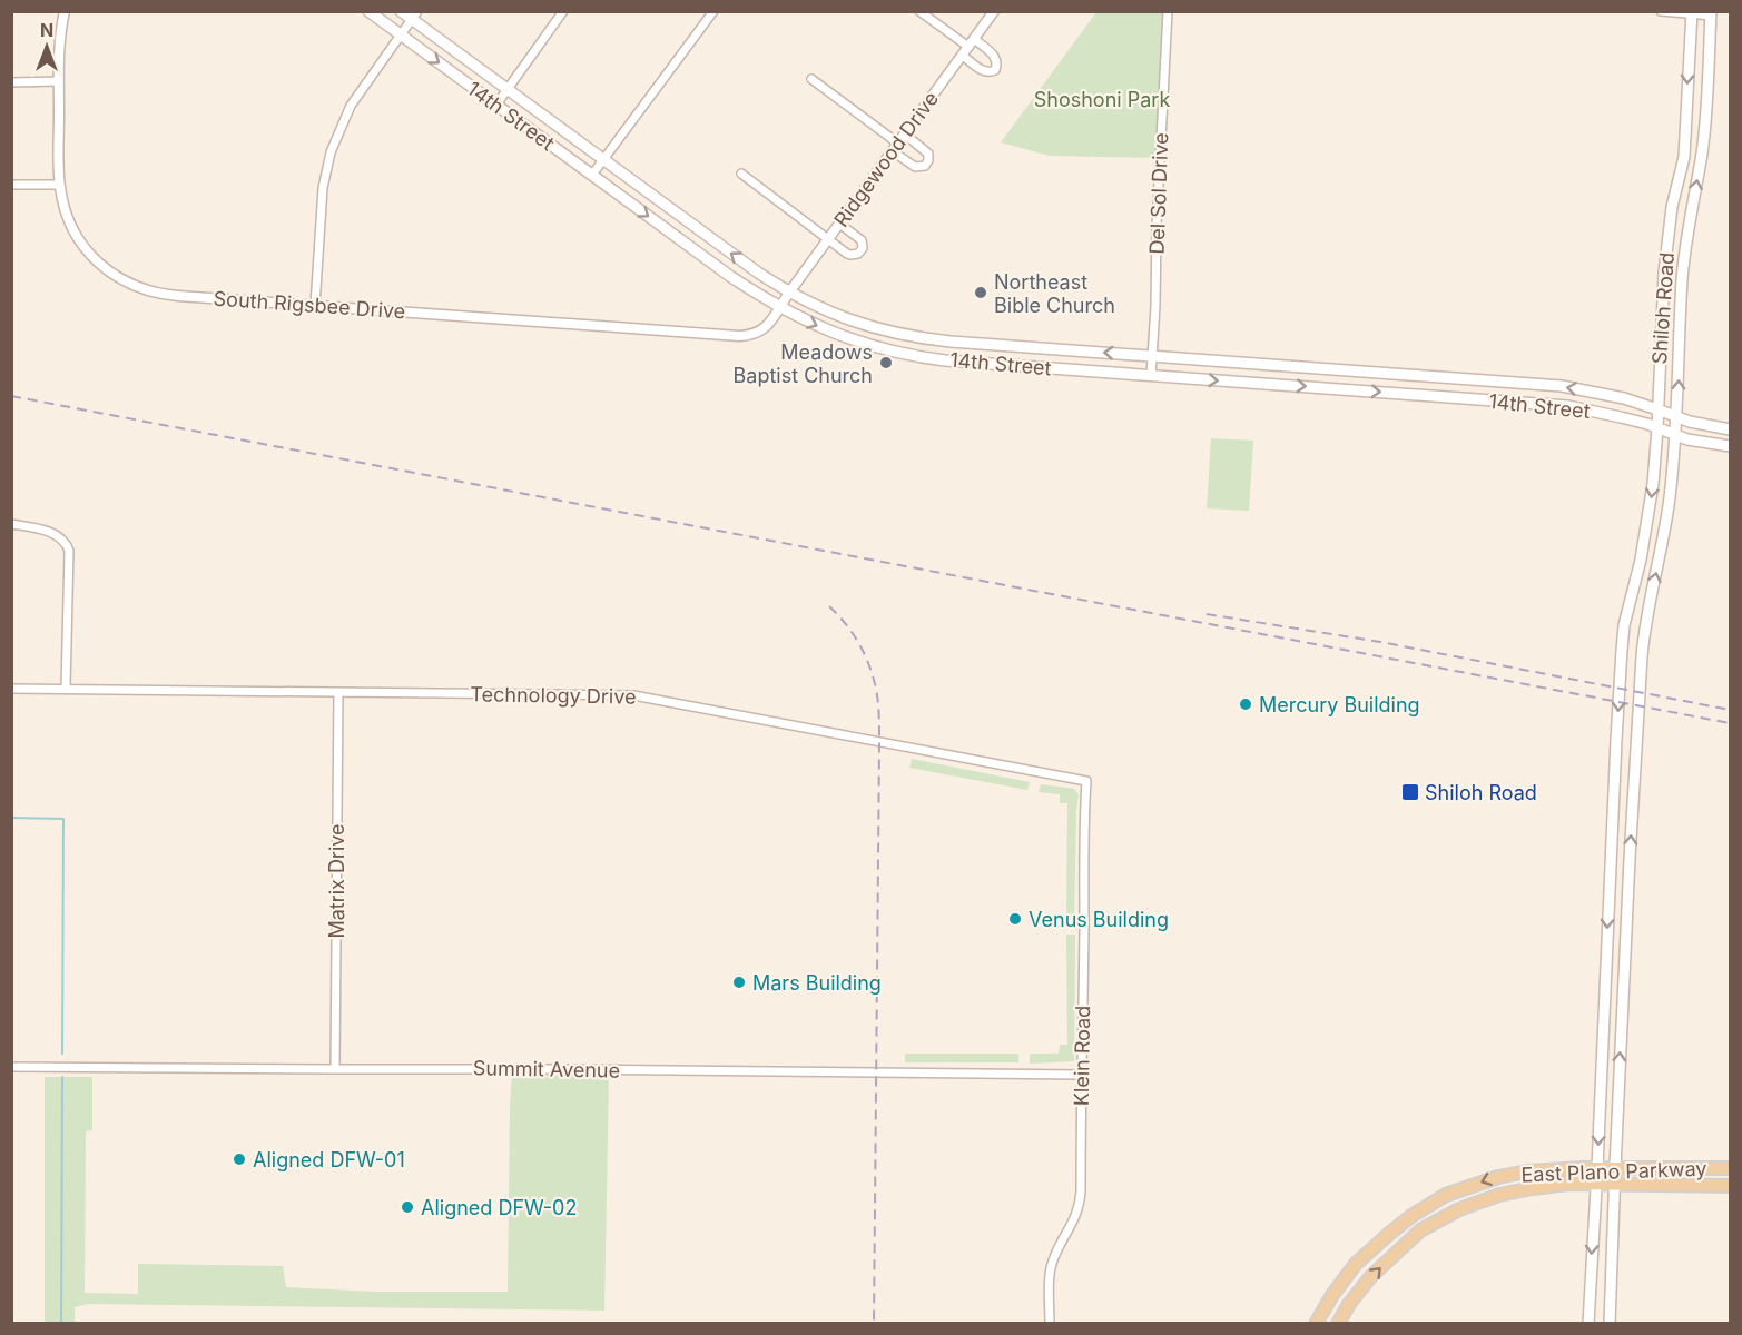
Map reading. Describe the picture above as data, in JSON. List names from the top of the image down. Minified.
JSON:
{"streets":{"main road":["14th Street","Shiloh Road","East Plano Parkway"],"street":["Ridgewood Drive","Del Sol Drive","South Rigsbee Drive","Technology Drive","Matrix Drive","Klein Road","Summit Avenue"]},"crossings":[["14th Street","Ridgewood Drive"],["14th Street","Del Sol Drive"],["14th Street","South Rigsbee Drive"],["14th Street","Shiloh Road"],["Ridgewood Drive","South Rigsbee Drive"],["Shiloh Road","East Plano Parkway"],["Technology Drive","Matrix Drive"],["Technology Drive","Klein Road"],["Matrix Drive","Summit Avenue"],["Klein Road","Summit Avenue"]],"parks":["Shoshoni Park"],"places":{"other":["Northeast Bible Church","Meadows Baptist Church","Mercury Building","Venus Building","Mars Building","Aligned DFW-01","Aligned DFW-02"],"transit":["Shiloh Road"]},"north":"top"}
